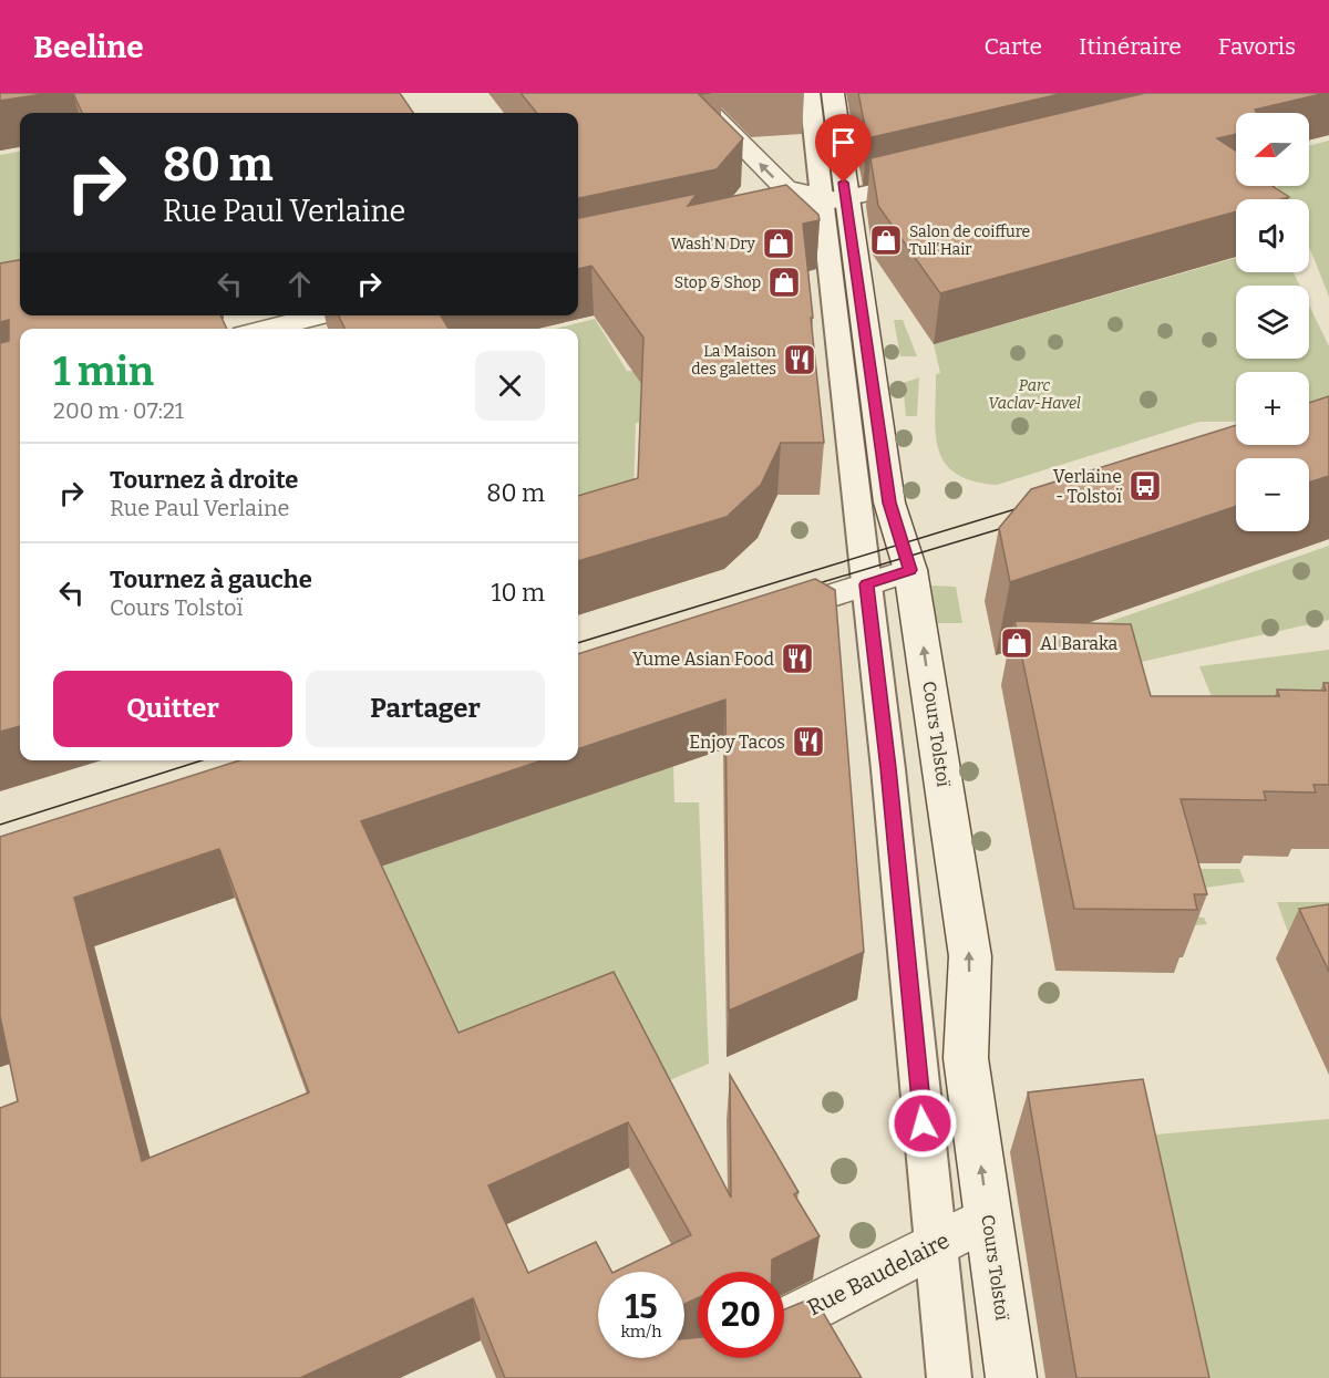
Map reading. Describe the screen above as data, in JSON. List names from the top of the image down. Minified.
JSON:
{"streets":{"main road":["Cours Tolstoï","Rue Baudelaire"]},"crossings":[["Cours Tolstoï","Rue Baudelaire"]],"parks":["Parc Vaclav-Havel"],"places":{"shop":["Salon de coiffure Tull'Hair","Wash'N Dry","Stop & Shop","Al Baraka"],"restaurant":["La Maison des galettes","Yume Asian Food","Enjoy Tacos"],"bus stop":["Verlaine - Tolstoï"]},"north":"left","page":{"header":"Beeline","nav":["Carte","Itinéraire","Favoris"],"map_buttons":["+","−"],"turn":["80 m","Rue Paul Verlaine"],"heading":["1 min","200 m · 07:21"],"list":[{"name":"Tournez à droite","note":"Rue Paul Verlaine","value":"80 m"},{"name":"Tournez à gauche","note":"Cours Tolstoï","value":"10 m"}],"buttons":["Quitter","Partager"],"speed":"15 km/h","limit":"20"}}
